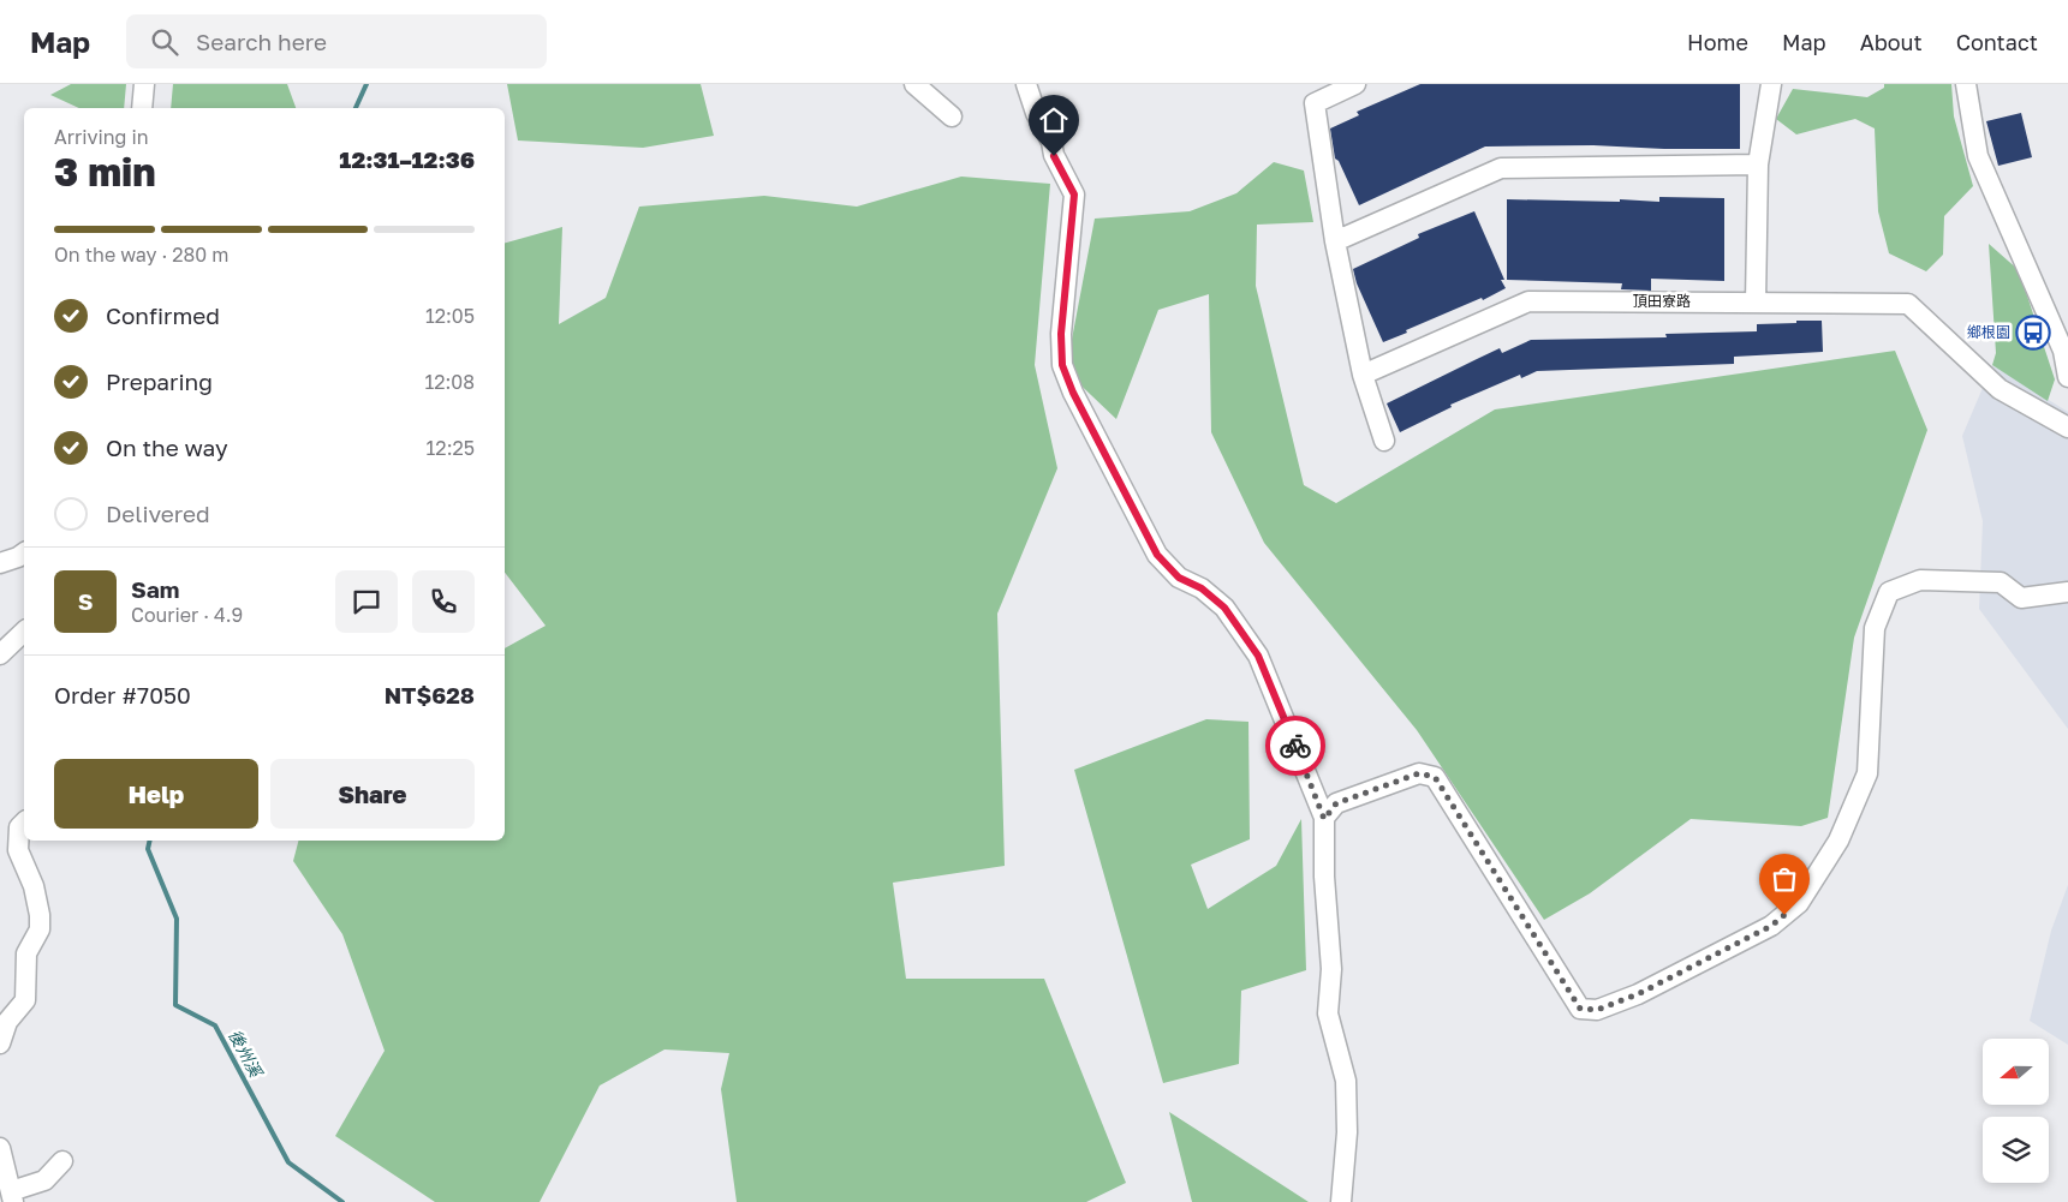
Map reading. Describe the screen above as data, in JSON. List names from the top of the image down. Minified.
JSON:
{"streets":{"street":["頂田寮路"]},"water":["後州溪"],"places":{"bus stop":["鄉根園"]},"north":"left","page":{"header":"Map","search":"Search here","nav":["Home","Map","About","Contact"],"heading":["3 min","Arriving in","12:31–12:36"],"panel":["Sam","Courier · 4.9","Order #7050","NT$628"],"bar":"On the way · 280 m","list":[["Confirmed","12:05"],["Preparing","12:08"],["On the way","12:25"],"Delivered"],"round":"S","buttons":["Help","Share"]}}
